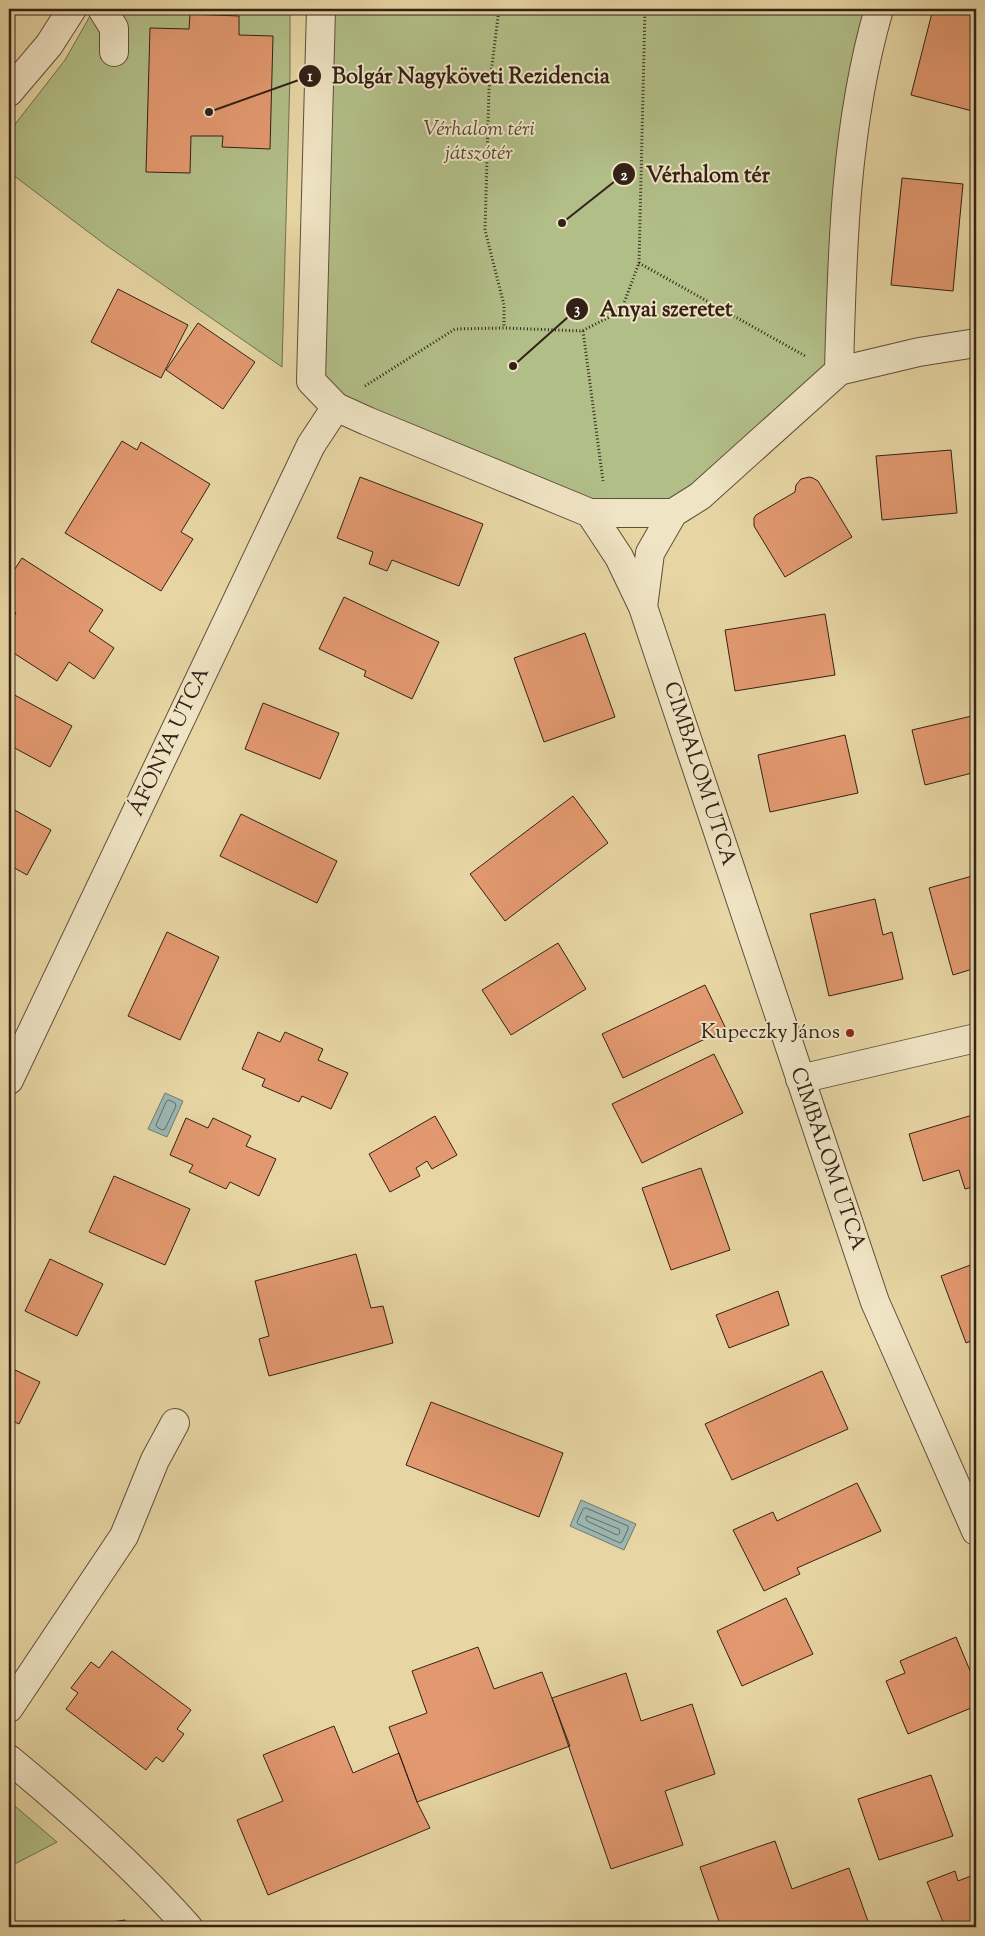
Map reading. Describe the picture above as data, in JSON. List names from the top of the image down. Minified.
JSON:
{"streets":{"street":["ÁFONYA UTCA","CIMBALOM UTCA"]},"parks":["Vérhalom téri játszótér"],"places":["Bolgár Nagyköveti Rezidencia","Vérhalom tér","Anyai szeretet","Kupeczky János"]}
